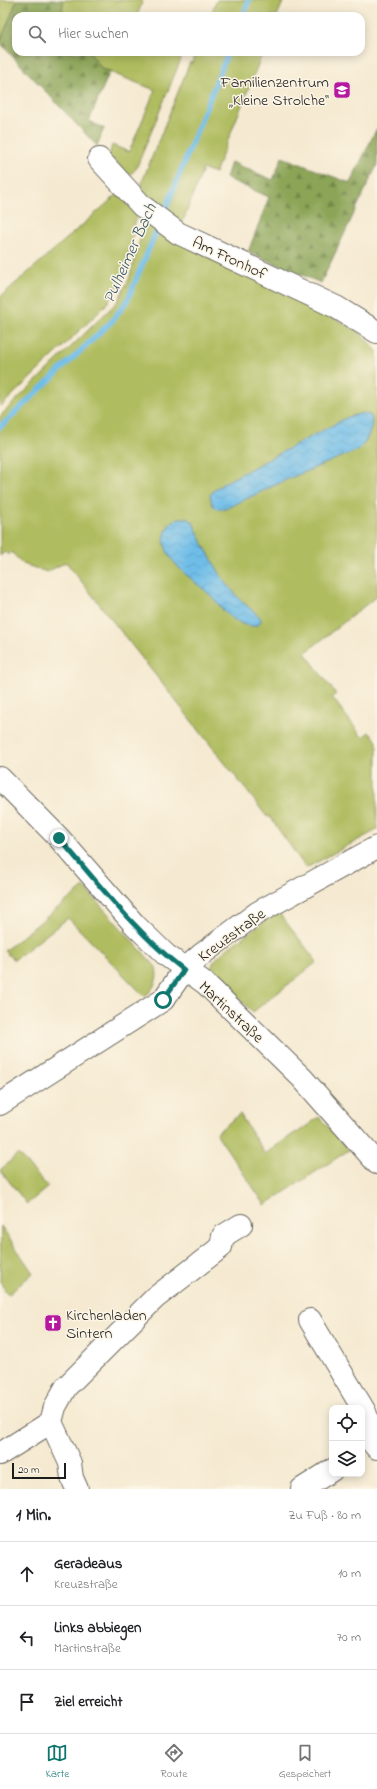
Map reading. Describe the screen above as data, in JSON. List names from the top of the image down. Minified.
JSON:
{"streets":{"street":["Am Fronhof","Kreuzstraße","Martinstraße"]},"crossings":[["Kreuzstraße","Martinstraße"]],"water":["Pulheimer Bach"],"places":{"school or university":["Familienzentrum „Kleine Strolche“"],"church":["Kirchenladen Sintern"]},"scale_bar":"20 m","page":{"search":"Hier suchen","scale":"20 m","heading":["1 Min.","Zu Fuß · 80 m"],"list":[["Geradeaus","Kreuzstraße","10 m"],["Links abbiegen","Martinstraße","70 m"],"Ziel erreicht"],"nav":["Karte","Route","Gespeichert"]}}
